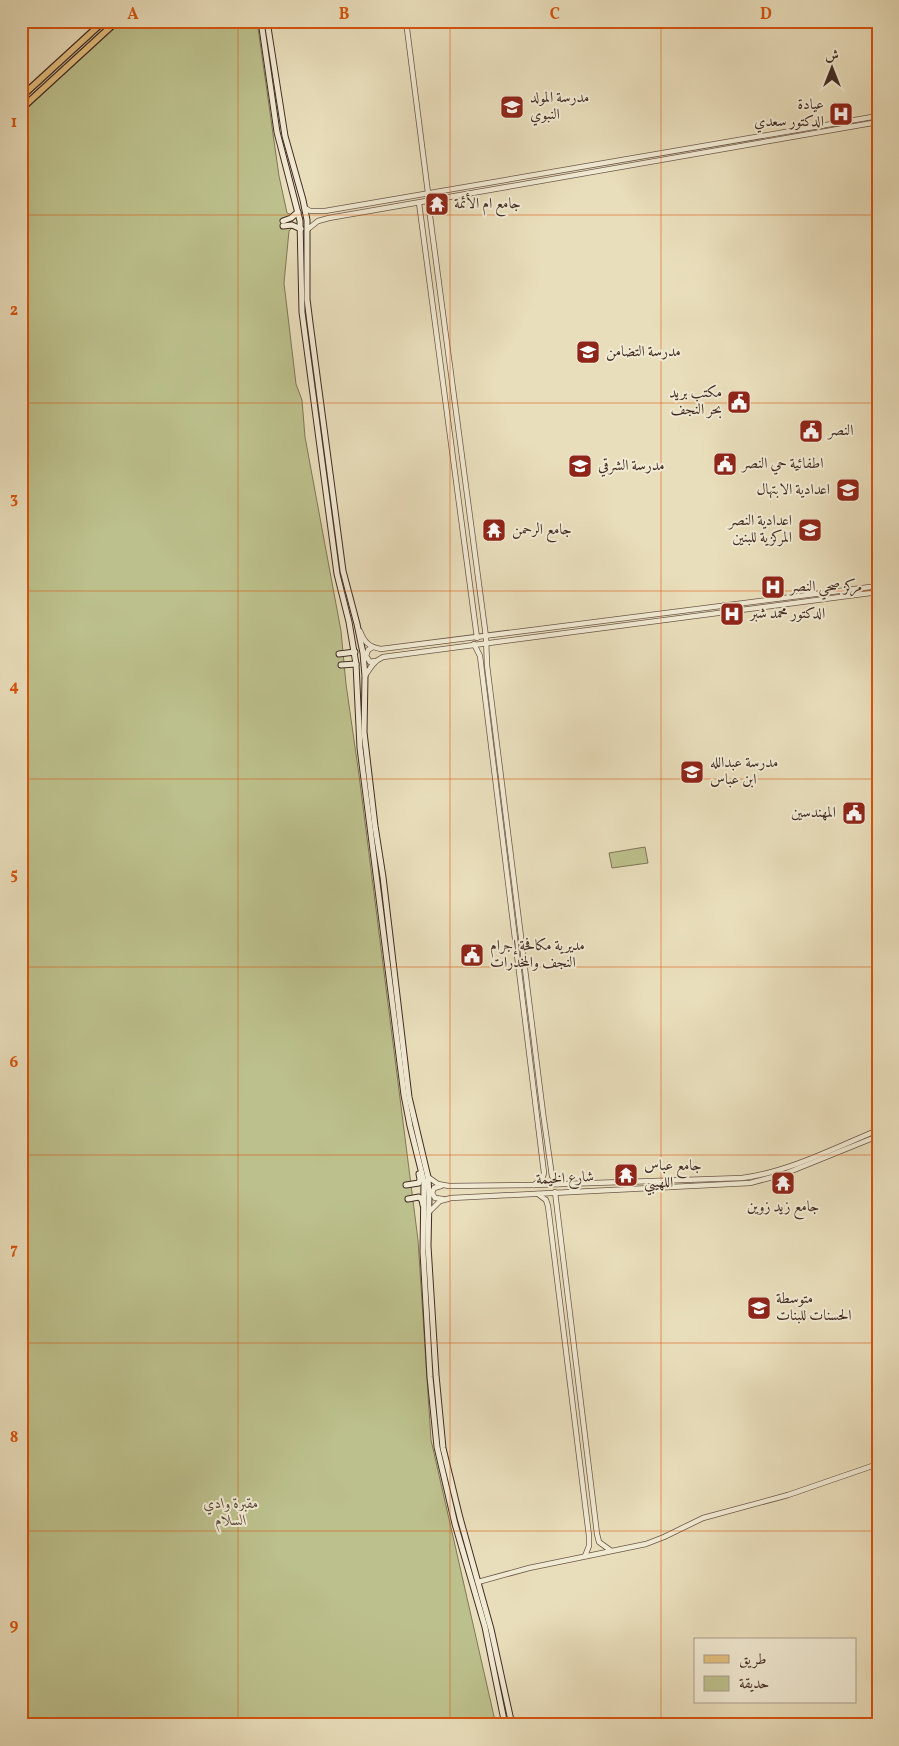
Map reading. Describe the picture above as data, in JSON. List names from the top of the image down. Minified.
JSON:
{"streets":{"street":["شارع الخيمة"]},"parks":["مقبرة وادي السلام"],"places":{"school or university":["مدرسة المولد النبوي","مدرسة التضامن","مدرسة الشرقي","اعدادية الابتهال","اعدادية النصر المركزية للبنين","مدرسة عبدالله ابن عباس","متوسطة الحسنات للبنات"],"hospital":["عيادة الدكتور سعدي","مركز صحي النصر","الدكتور محمد شبر"],"temple":["جامع ام الأئمة","جامع الرحمن","جامع عباس اللهيبي","جامع زيد زوين"],"public building":["مكتب بريد بحر النجف","النصر","اطفائية حي النصر","المهندسين","مديرية مكافحة إجرام النجف والمخدرات"]},"legend":["طريق","حديقة"],"north":"top","grid":{"columns":["A","B","C","D"],"rows":["1","2","3","4","5","6","7","8","9"]}}
